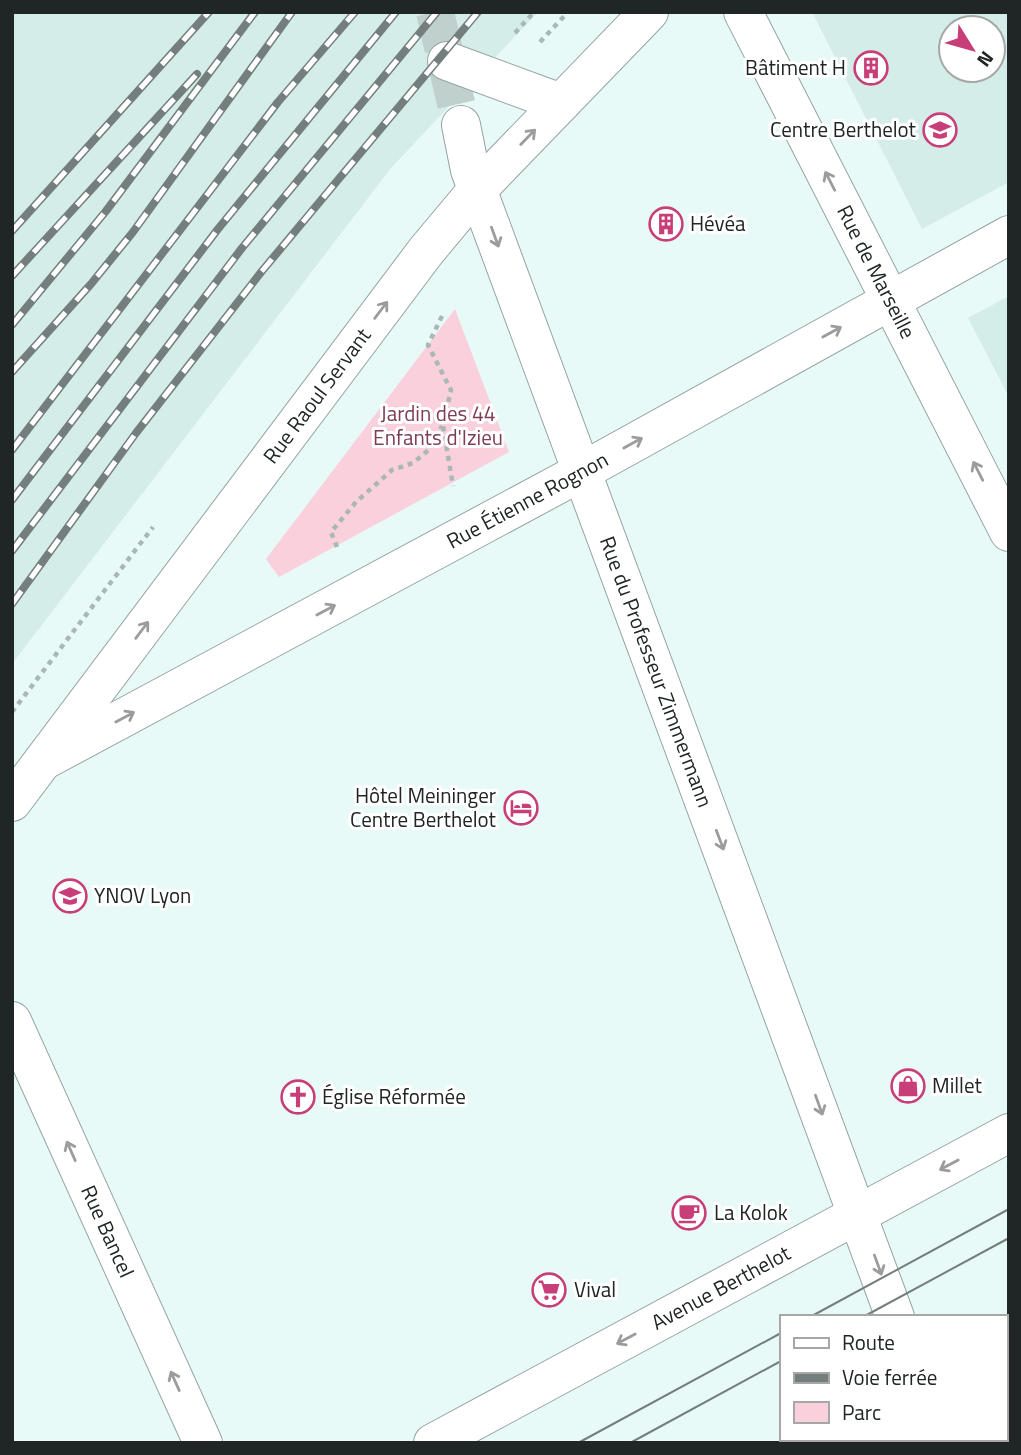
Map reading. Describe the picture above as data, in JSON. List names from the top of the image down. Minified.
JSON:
{"streets":{"street":["Rue de Marseille","Rue Raoul Servant","Rue Étienne Rognon","Rue du Professeur Zimmermann","Rue Bancel","Avenue Berthelot"]},"crossings":[["Rue de Marseille","Rue Étienne Rognon"],["Rue Raoul Servant","Rue Étienne Rognon"],["Rue Raoul Servant","Rue du Professeur Zimmermann"],["Rue Étienne Rognon","Rue du Professeur Zimmermann"],["Rue du Professeur Zimmermann","Avenue Berthelot"]],"one_way":["Rue de Marseille","Rue Raoul Servant","Rue Étienne Rognon","Rue du Professeur Zimmermann","Rue Bancel","Avenue Berthelot"],"parks":["Jardin des 44 Enfants d'Izieu"],"places":{"building":["Bâtiment H","Hévéa"],"school or university":["Centre Berthelot","YNOV Lyon"],"hotel":["Hôtel Meininger Centre Berthelot"],"shop":["Millet"],"church":["Église Réformée"],"cafe":["La Kolok"],"supermarket":["Vival"]},"legend":["Route","Voie ferrée","Parc"],"north":"bottom right"}
